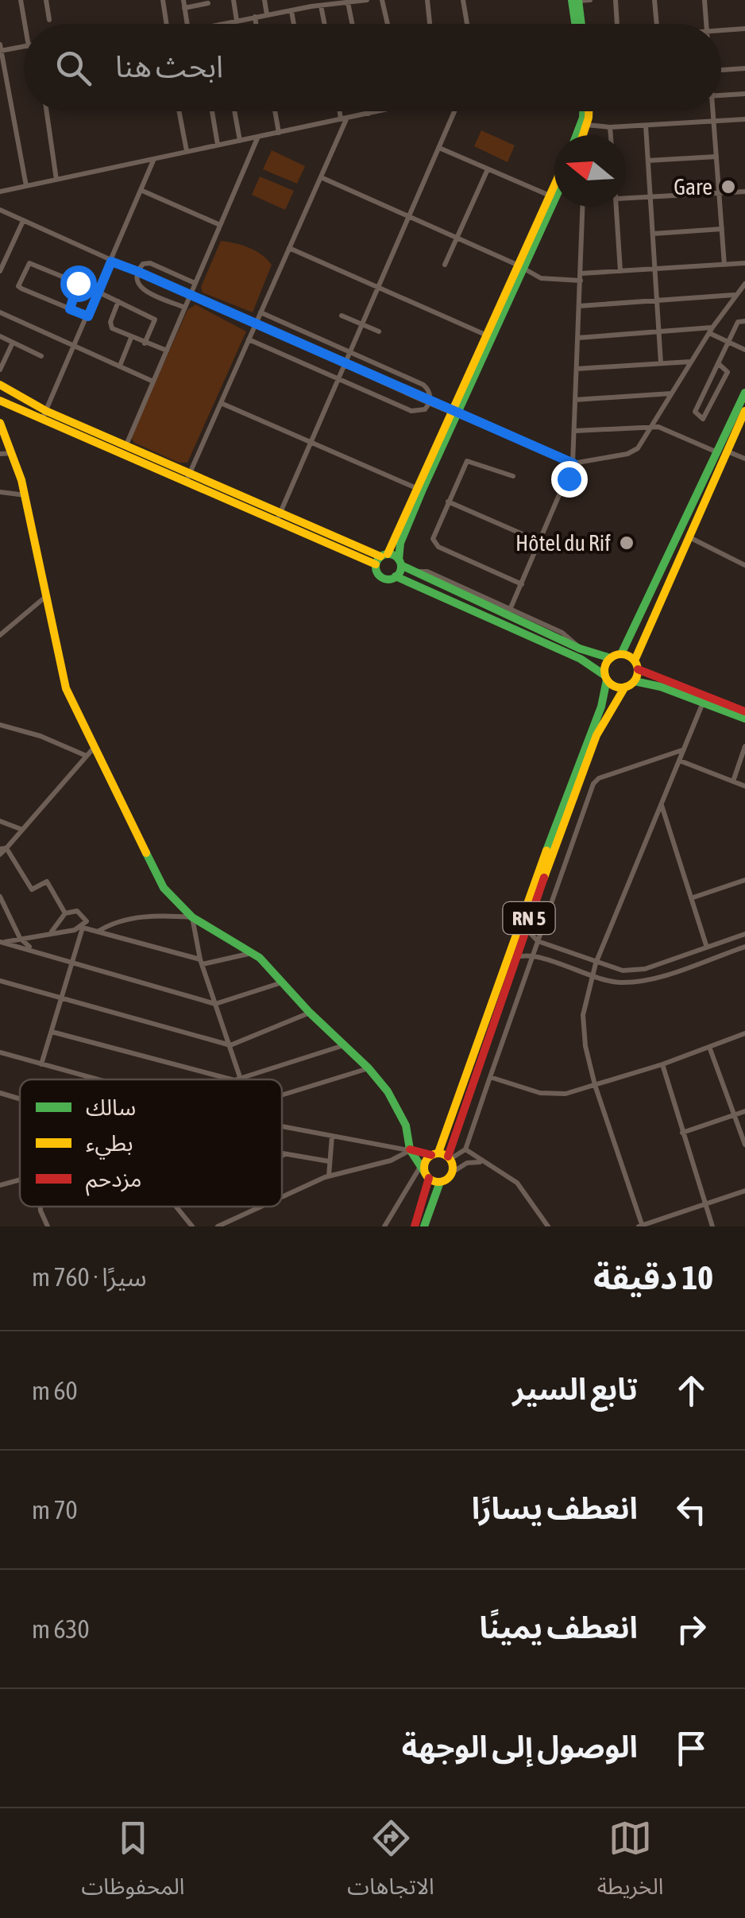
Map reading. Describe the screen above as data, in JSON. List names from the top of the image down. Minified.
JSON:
{"streets":{"main road":["RN 5"]},"places":["Gare","Hôtel du Rif"],"legend":["سالك","بطيء","مزدحم"],"north":"left","page":{"search":"ابحث هنا","heading":["10 دقيقة","سيرًا · 760 m"],"list":[["تابع السير","60 m"],["انعطف يسارًا","70 m"],["انعطف يمينًا","630 m"],"الوصول إلى الوجهة"],"nav":["الخريطة","الاتجاهات","المحفوظات"]}}
